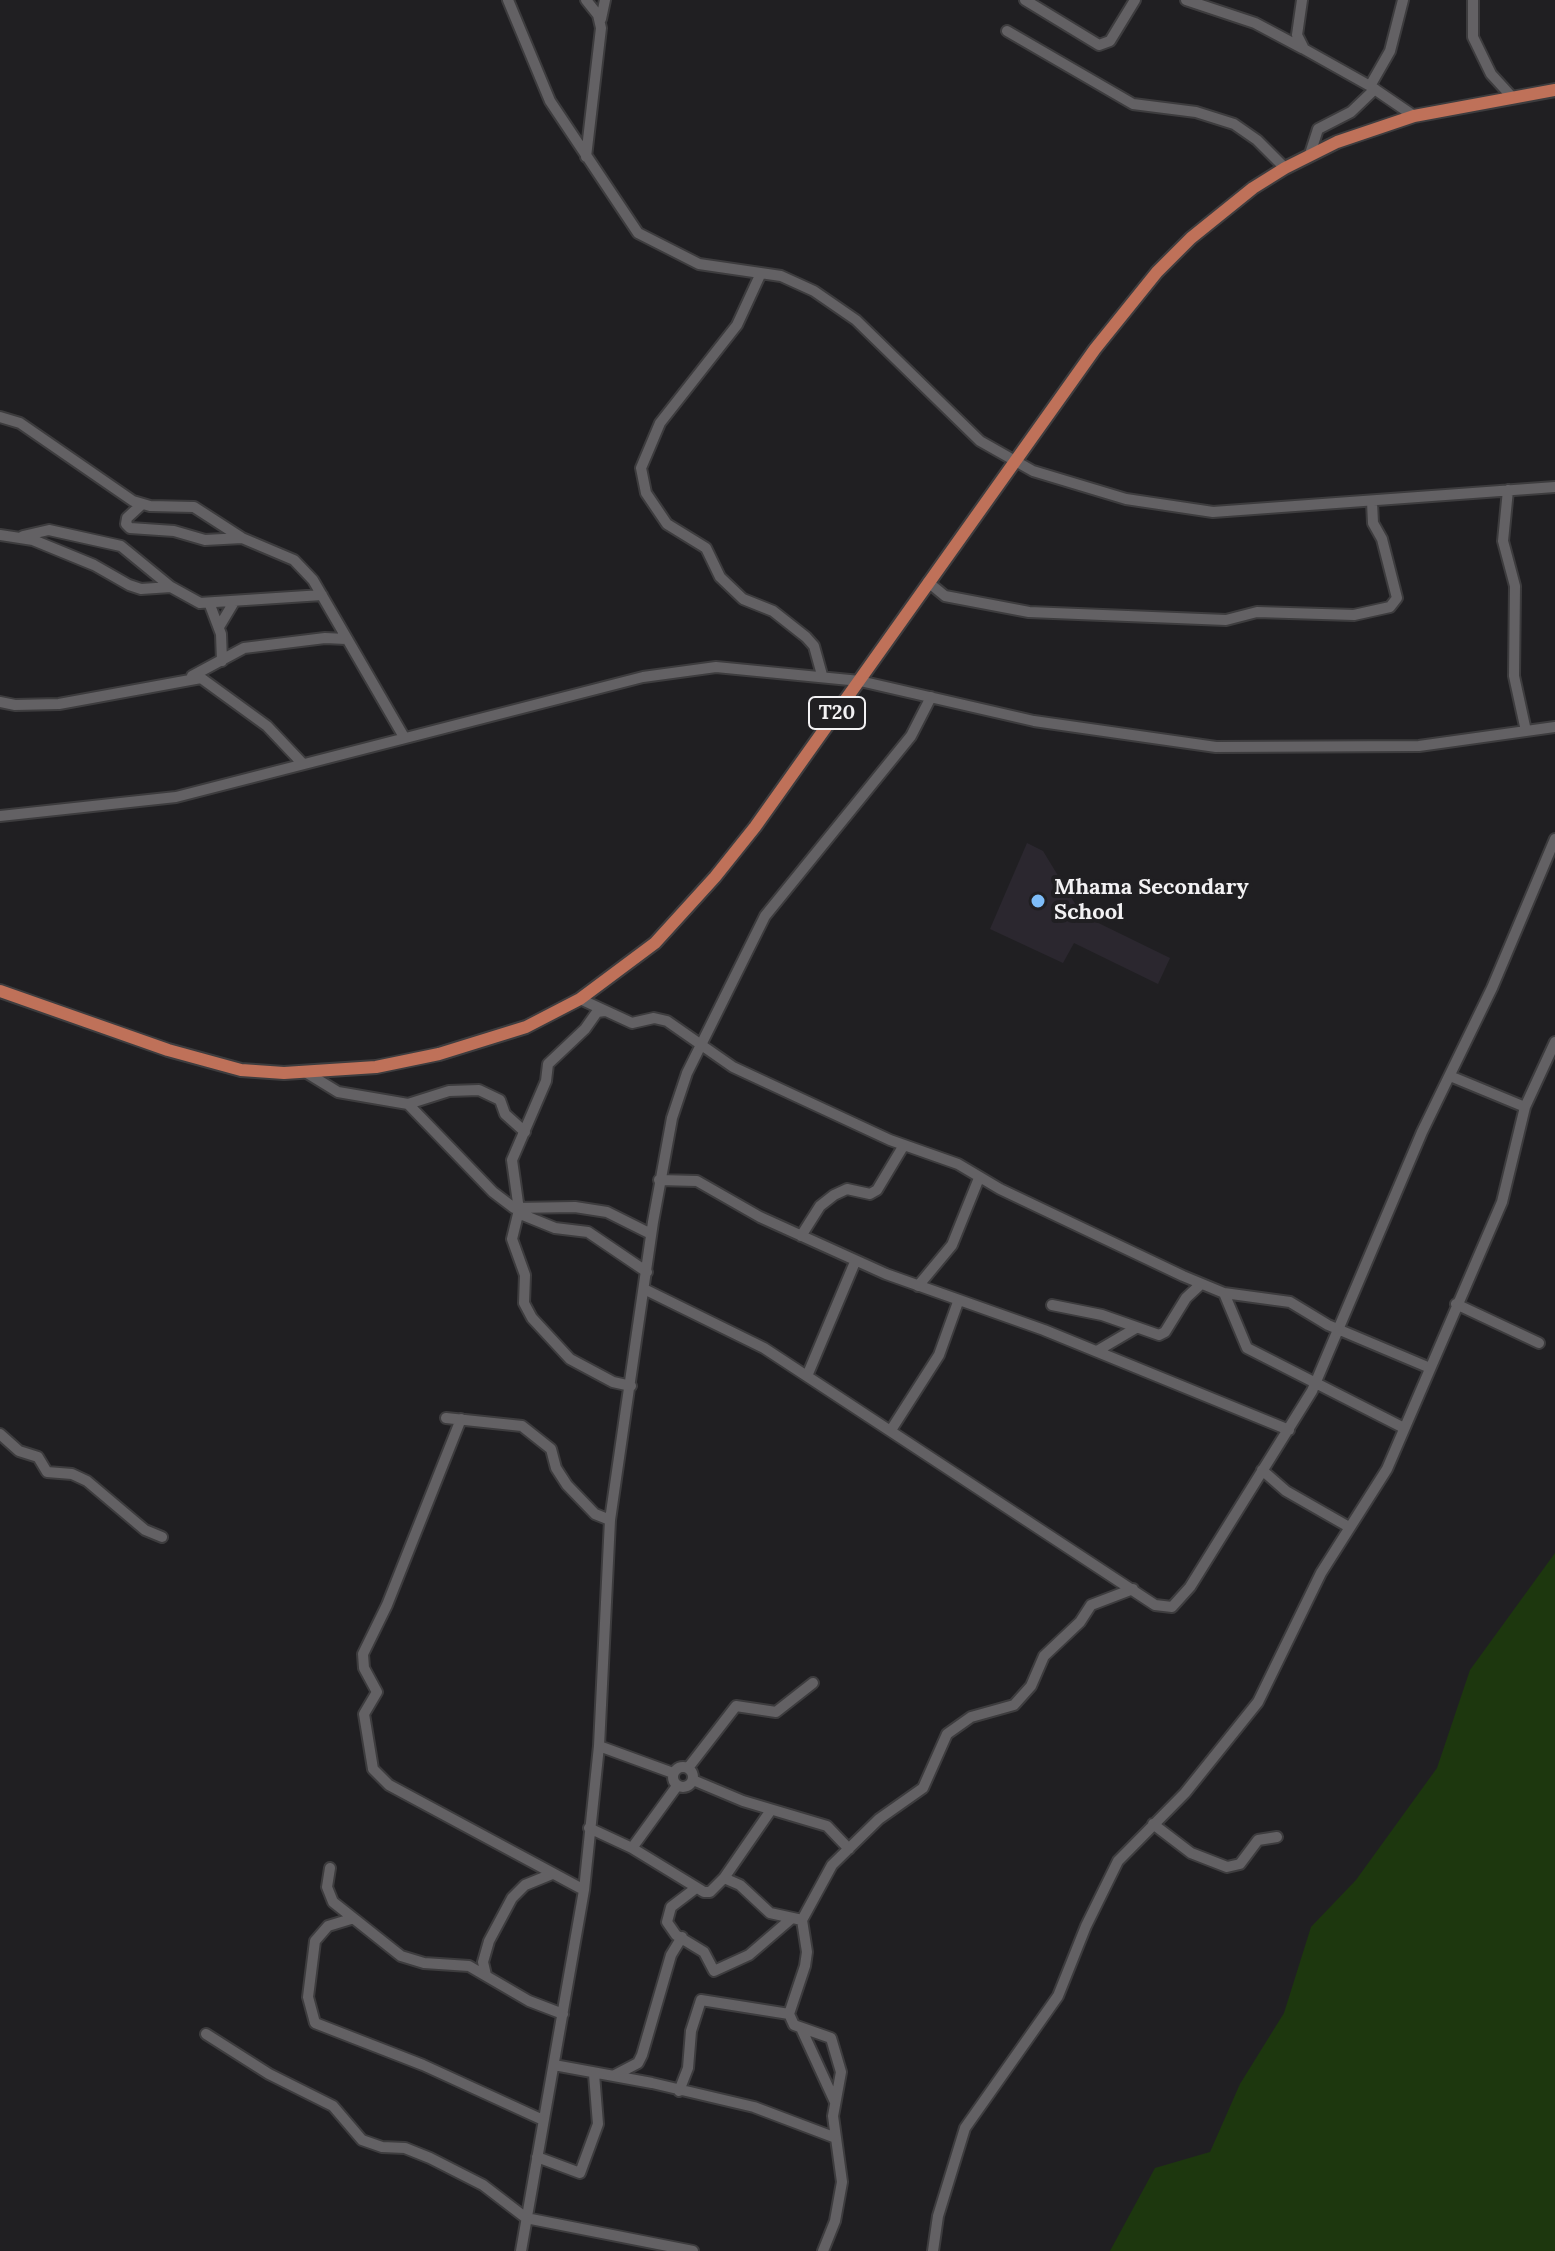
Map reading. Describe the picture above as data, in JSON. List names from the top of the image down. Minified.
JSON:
{"streets":{"main road":["T20"]},"places":["Mhama Secondary School"]}
